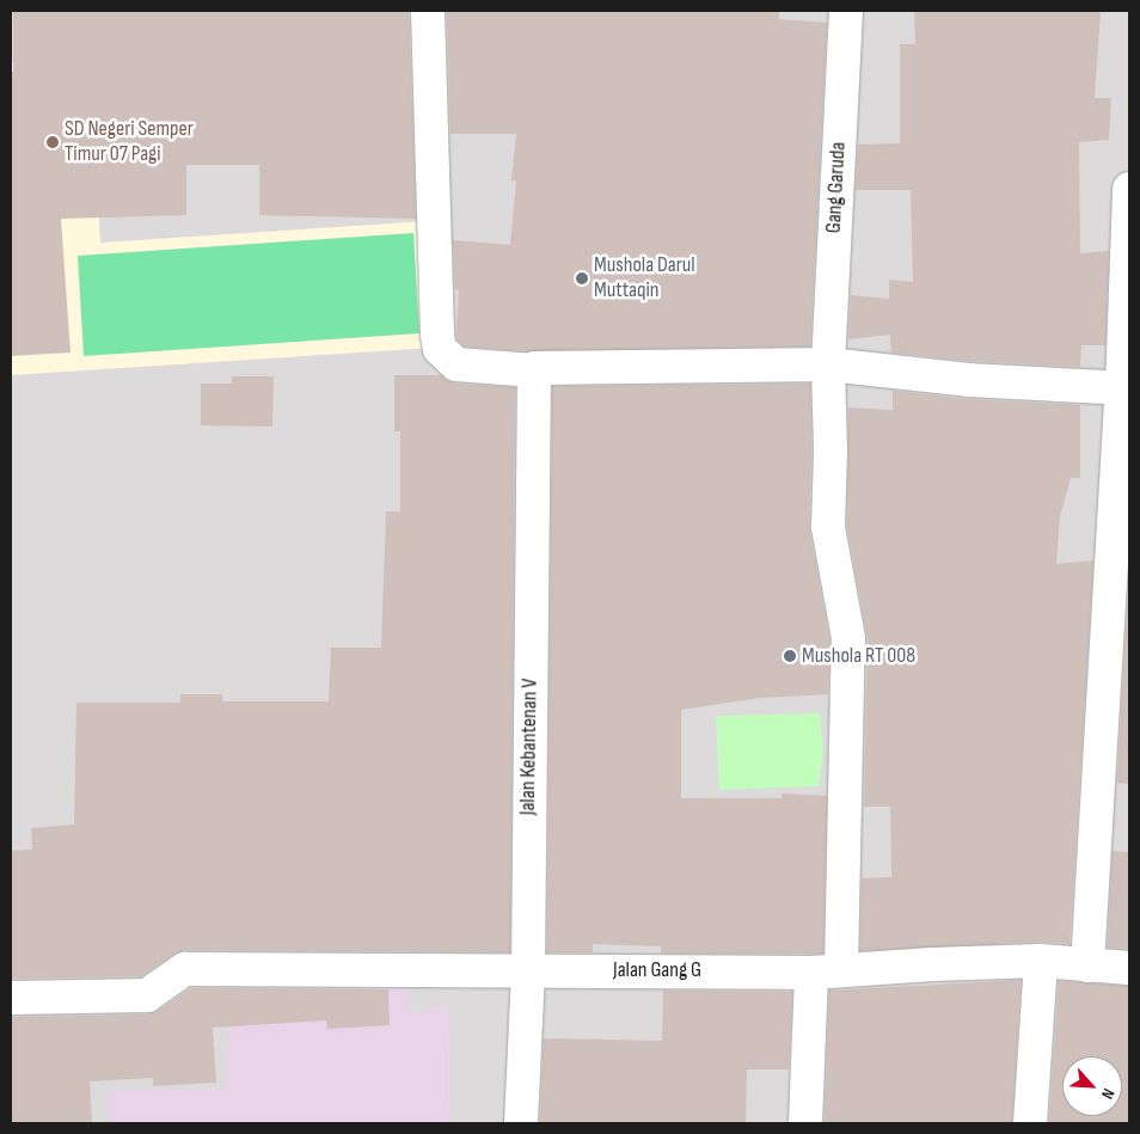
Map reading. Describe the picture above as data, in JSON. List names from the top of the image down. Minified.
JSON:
{"streets":{"street":["Gang Garuda","Jalan Kebantenan V","Jalan Gang G"]},"crossings":[["Gang Garuda","Jalan Gang G"],["Jalan Kebantenan V","Jalan Gang G"]],"places":["SD Negeri Semper Timur 07 Pagi","Mushola Darul Muttaqin","Mushola RT 008"],"north":"bottom right"}
